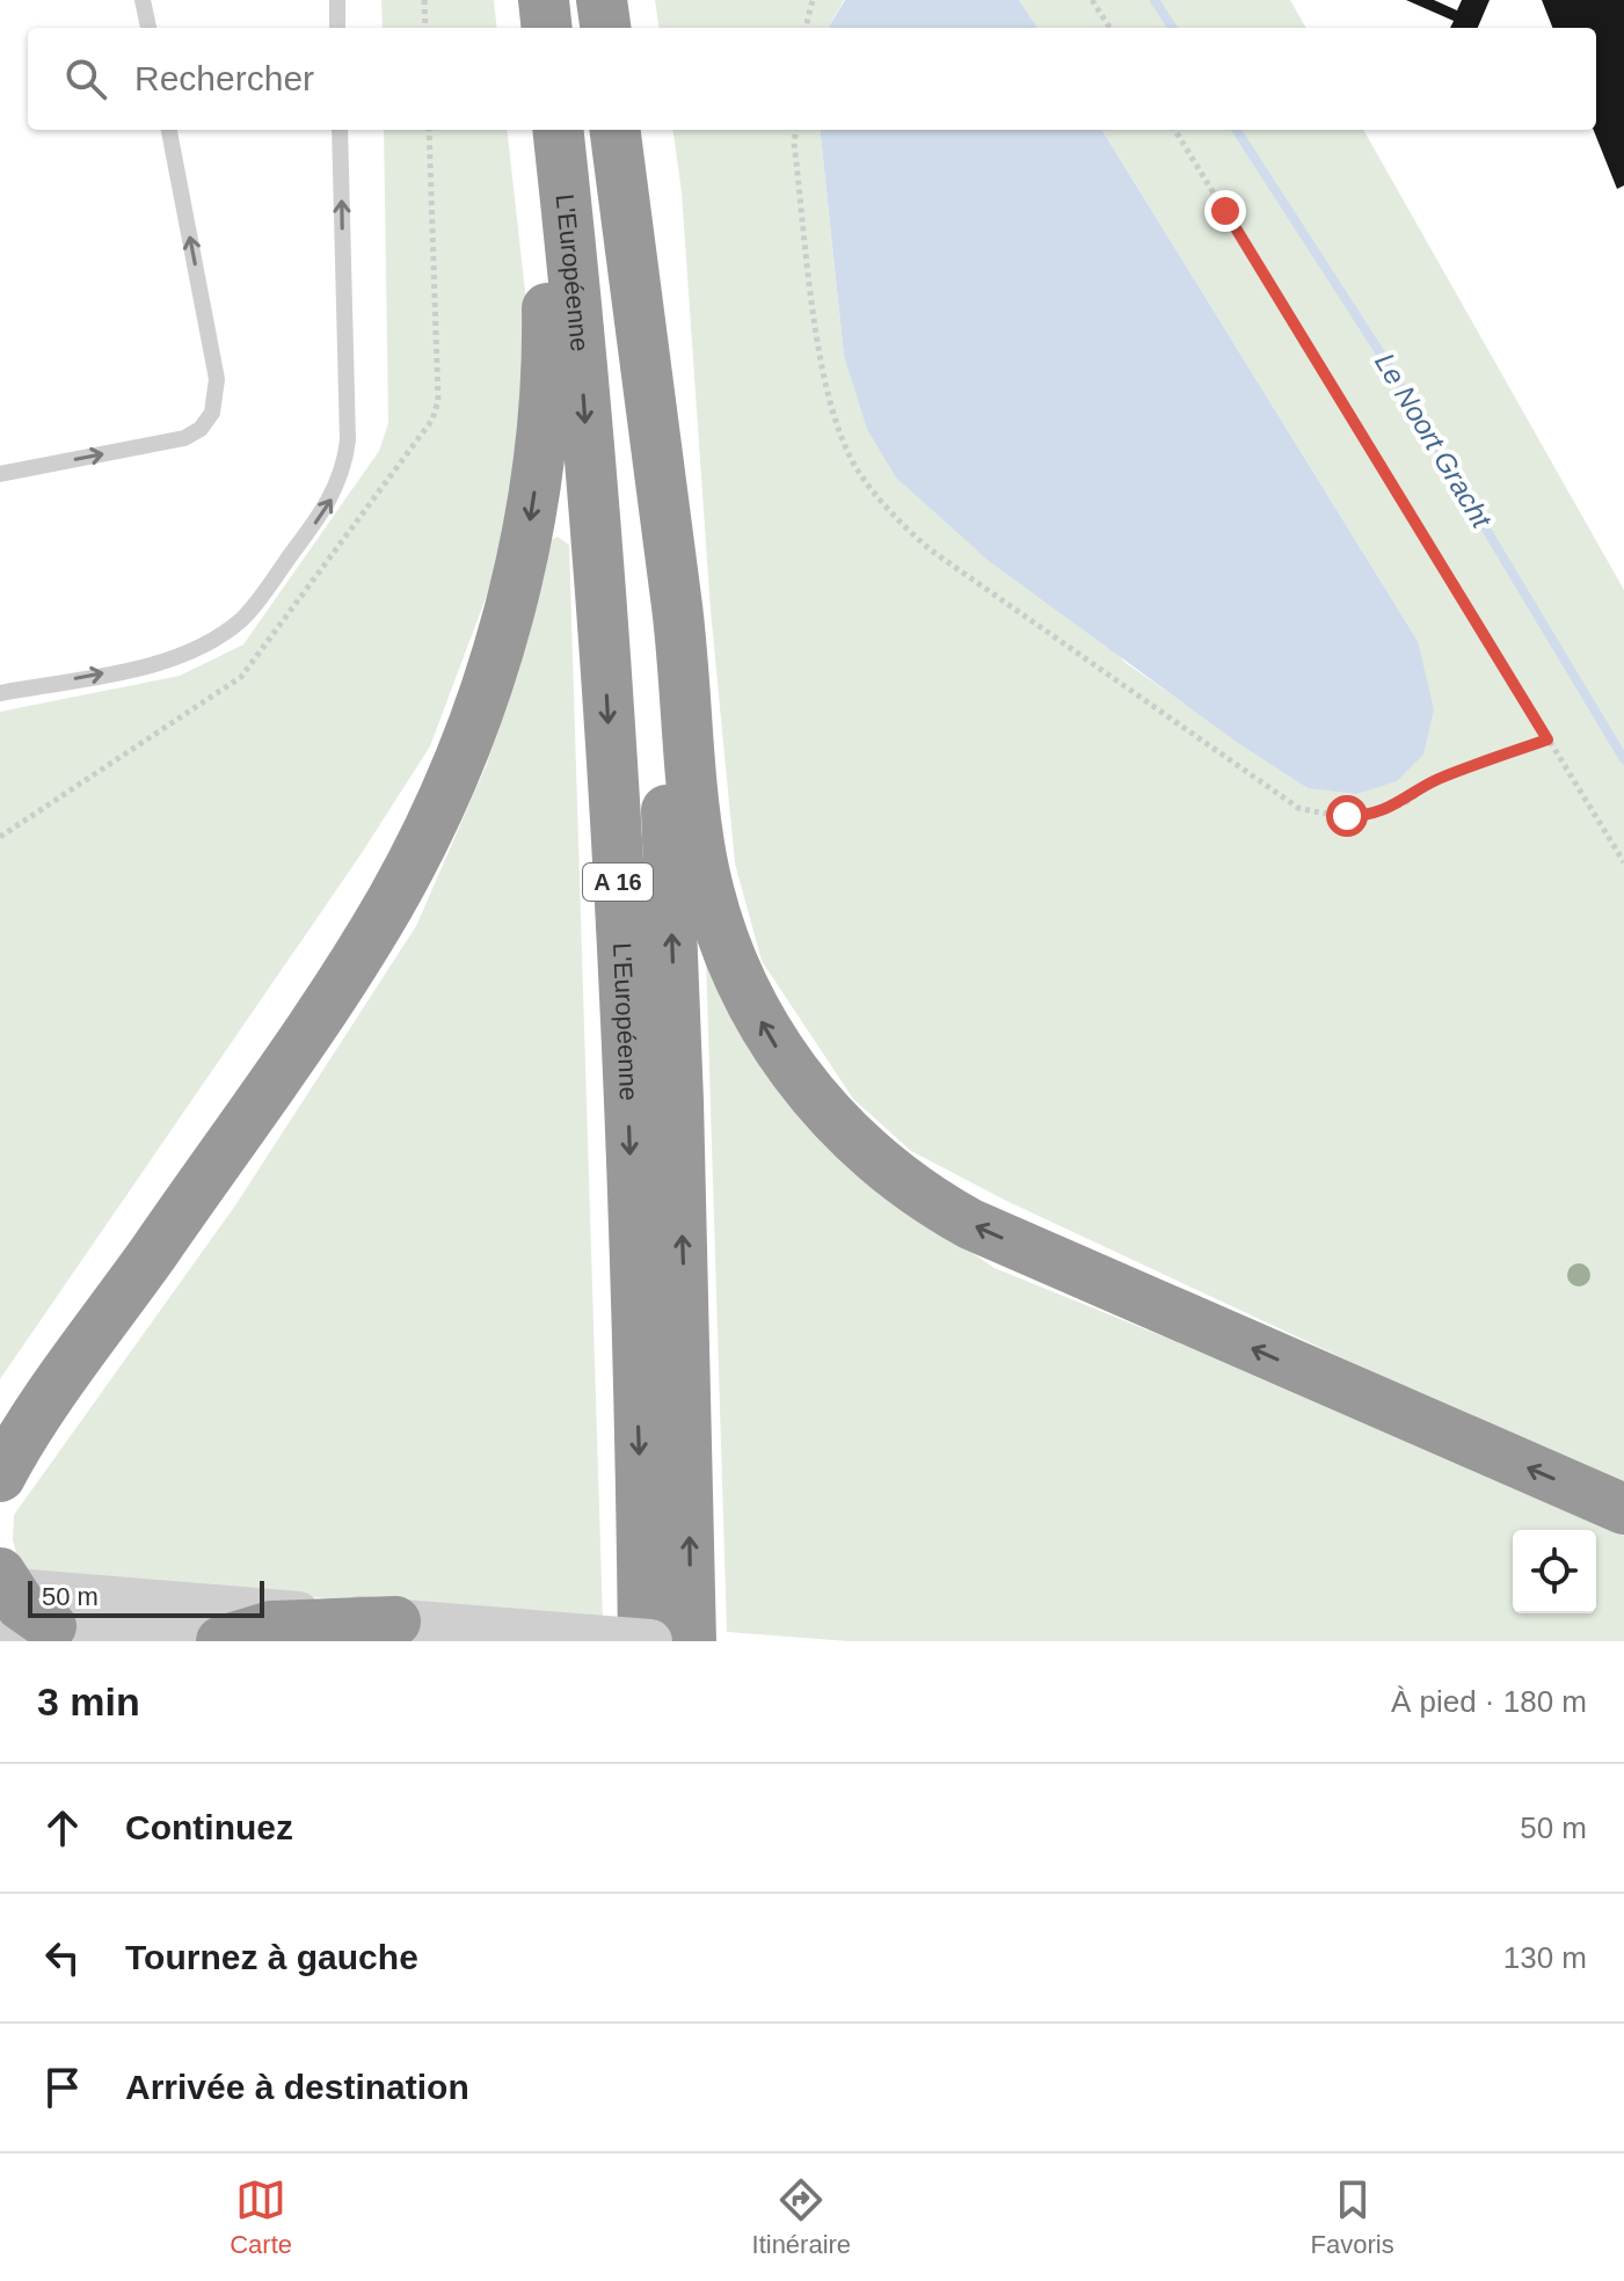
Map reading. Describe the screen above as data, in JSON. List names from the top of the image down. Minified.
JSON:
{"streets":{"highway":["L'Européenne","A 16"]},"water":["Le Noort Gracht"],"scale_bar":"50 m","page":{"search":"Rechercher","scale":"50 m","heading":["3 min","À pied · 180 m"],"list":[["Continuez","50 m"],["Tournez à gauche","130 m"],"Arrivée à destination"],"nav":["Carte","Itinéraire","Favoris"]}}
